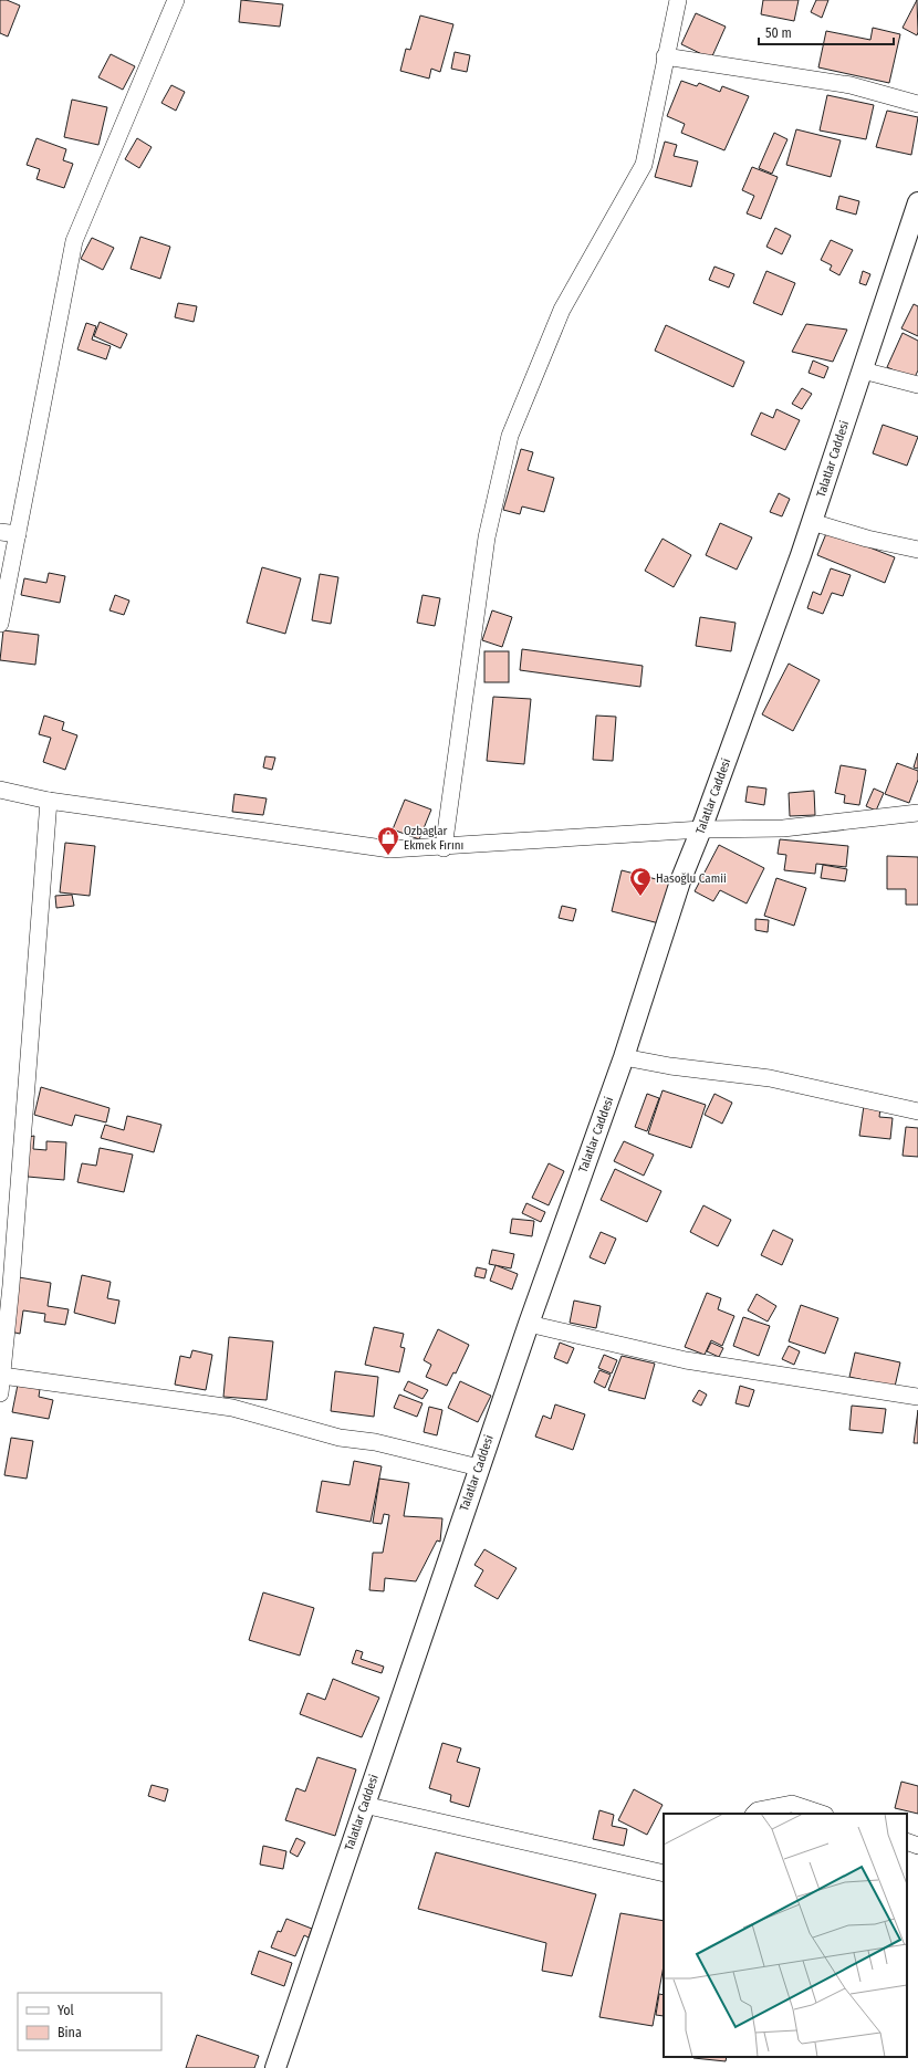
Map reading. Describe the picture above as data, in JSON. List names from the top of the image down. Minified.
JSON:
{"streets":{"street":["Talatlar Caddesi"]},"places":{"shop":["Ozbaglar Ekmek Fırını"],"mosque":["Hasoğlu Camii"]},"legend":["Yol","Bina"],"scale_bar":"50 m"}
